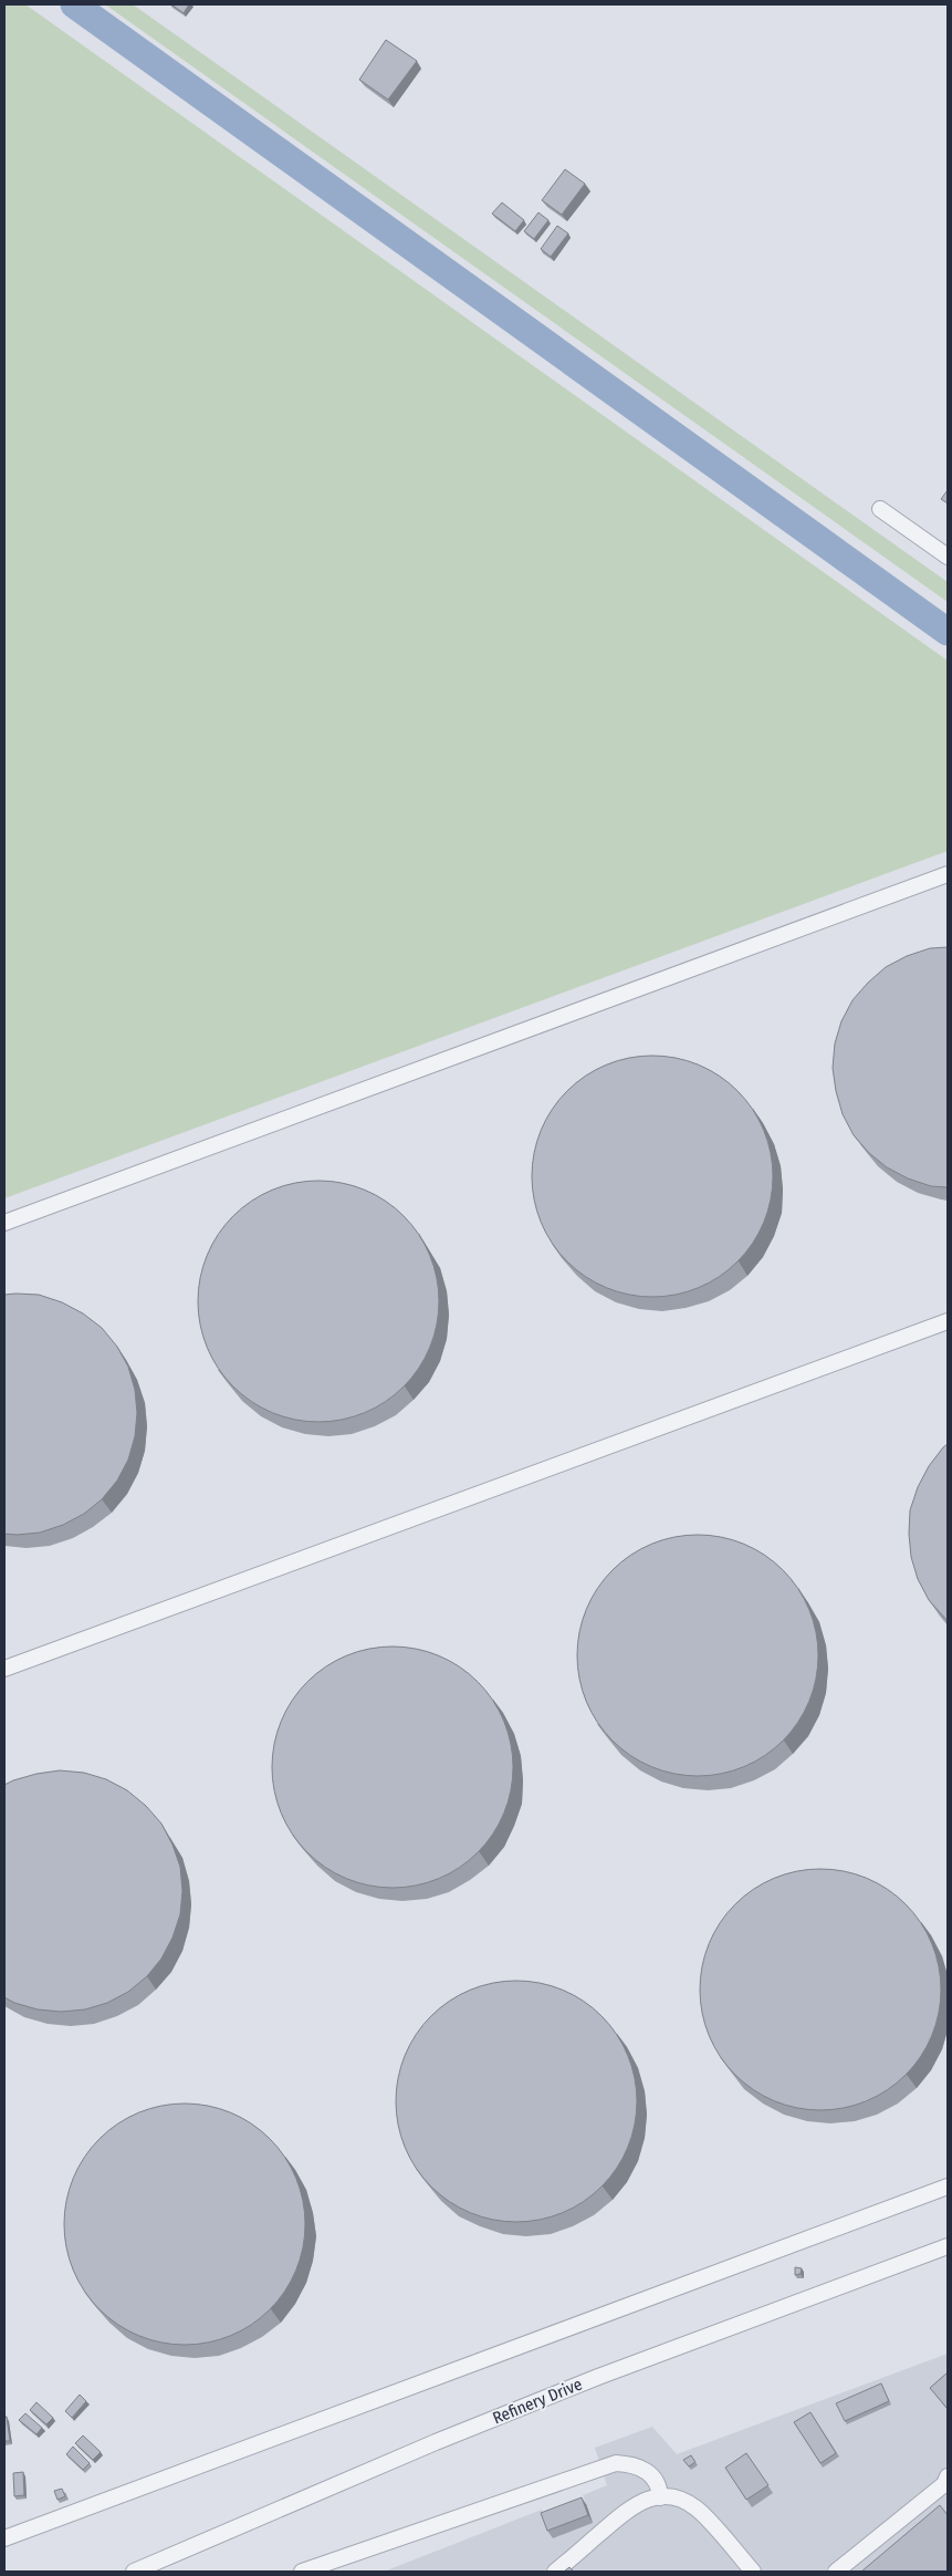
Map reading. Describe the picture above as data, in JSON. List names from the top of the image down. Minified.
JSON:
{"streets":{"lane":["Refinery Drive"]}}
